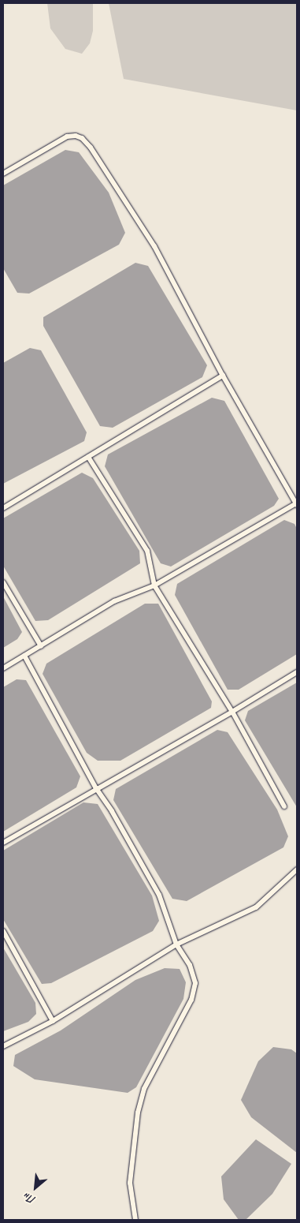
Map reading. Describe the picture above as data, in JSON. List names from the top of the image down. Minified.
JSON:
{"north":"bottom left"}
